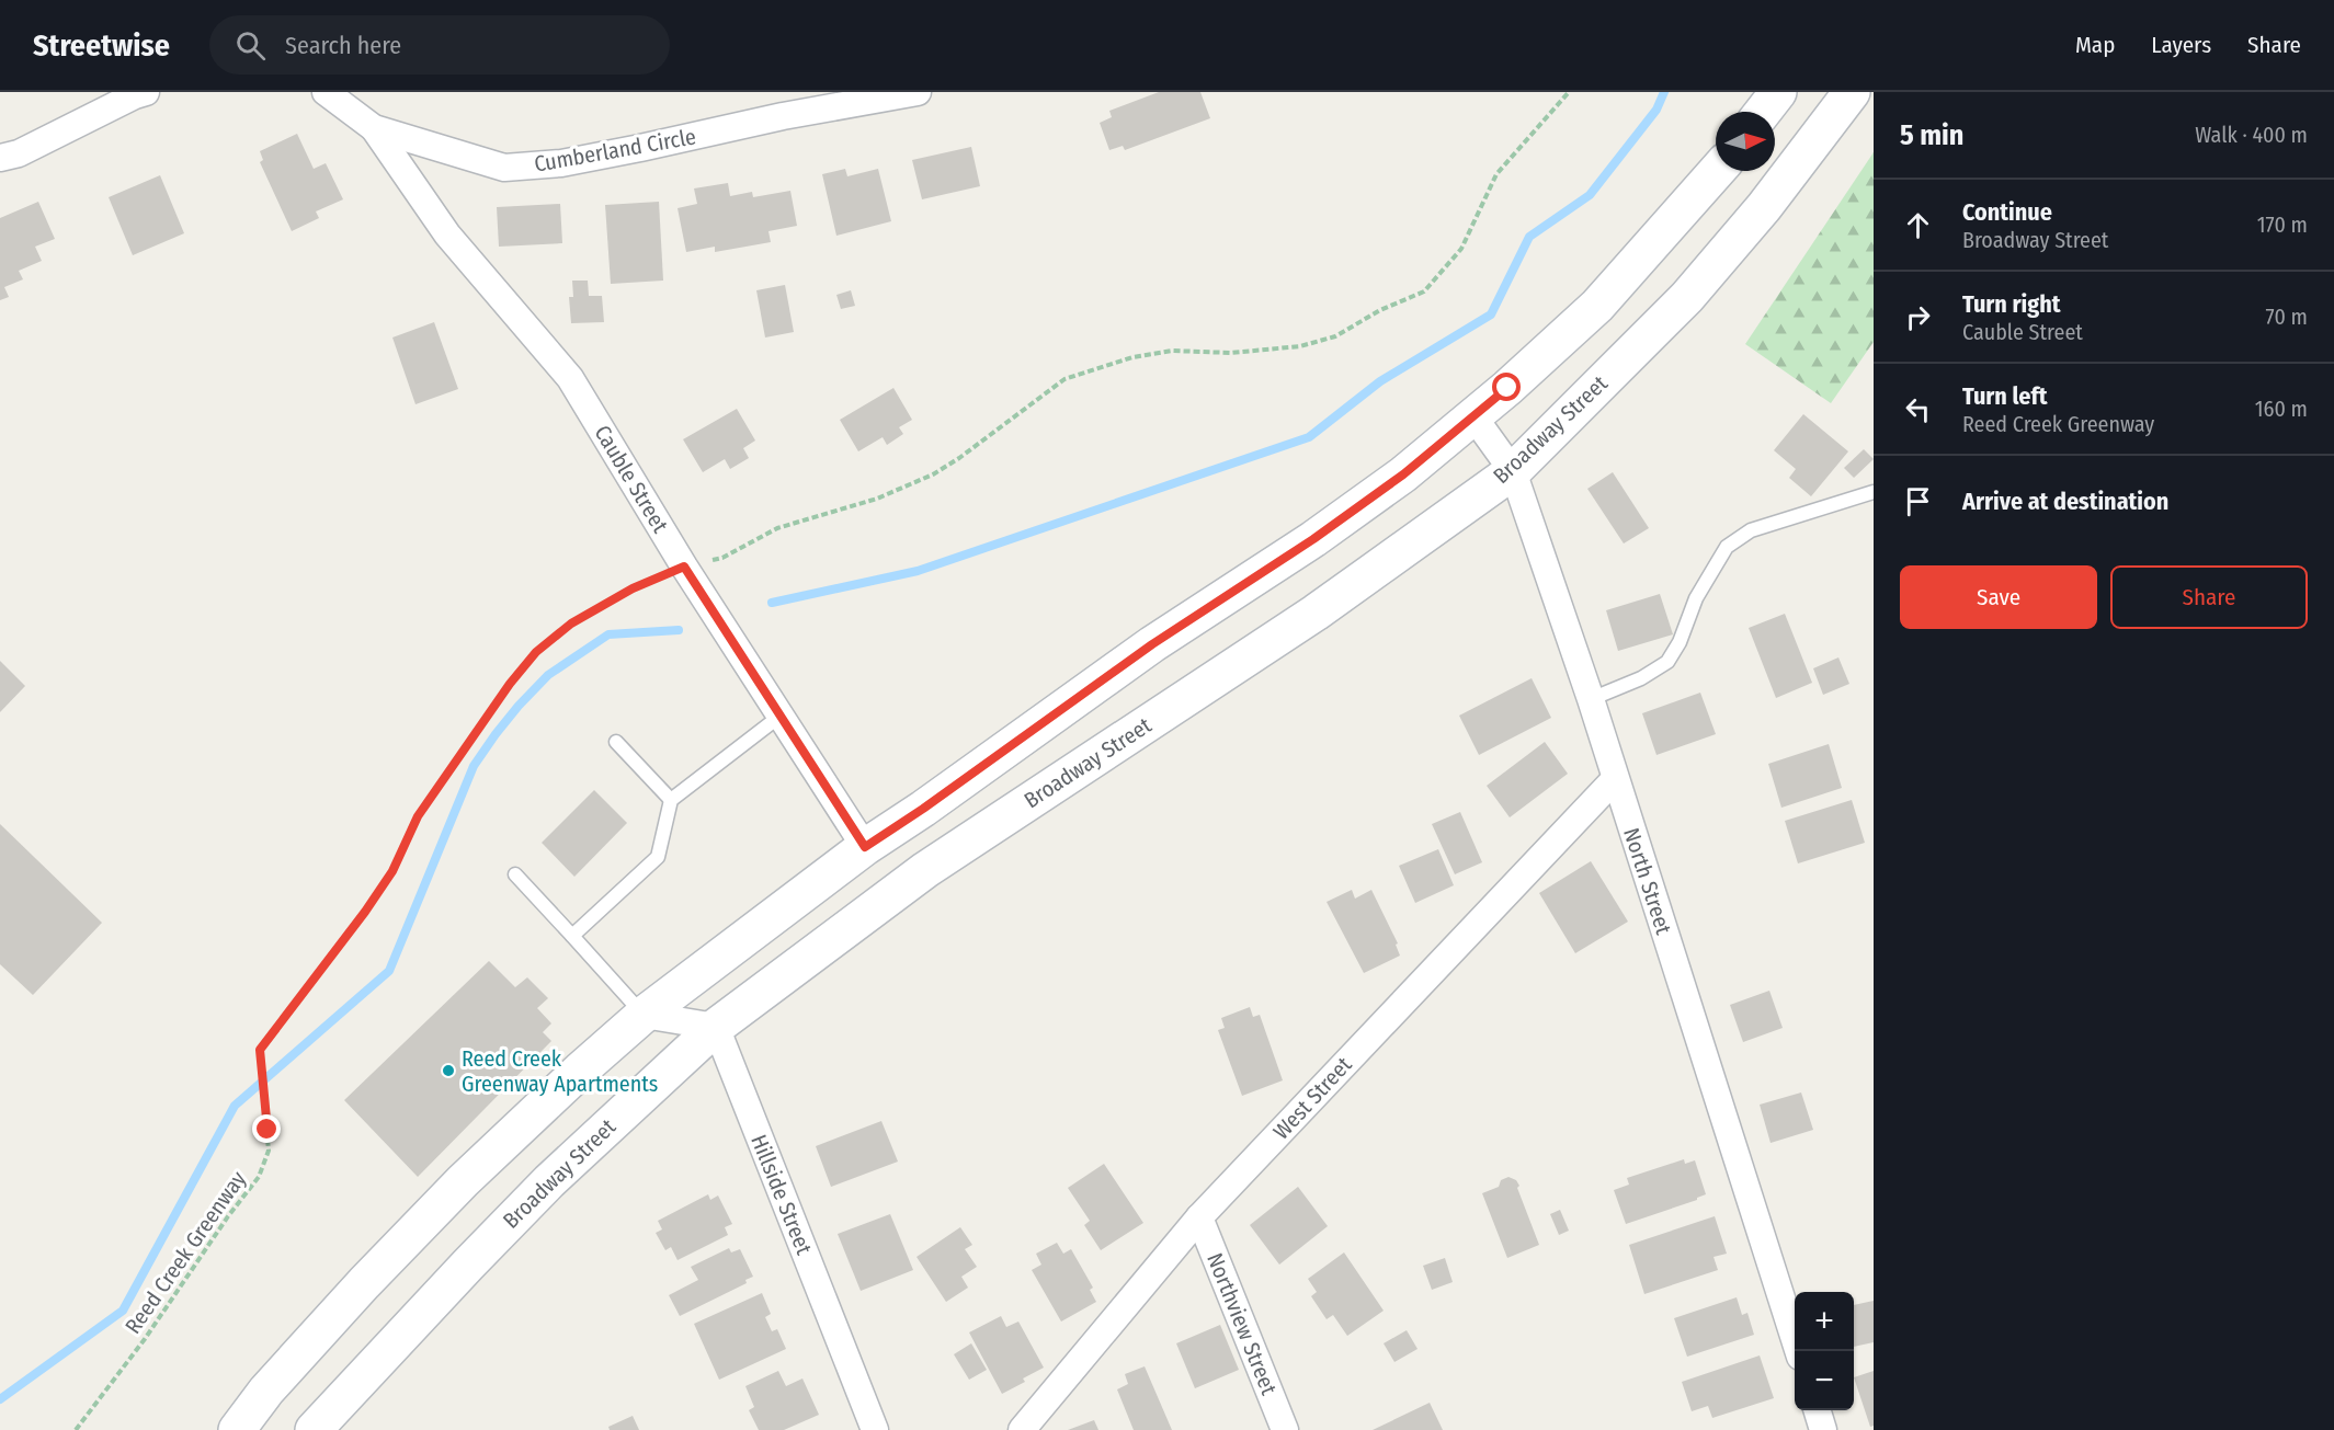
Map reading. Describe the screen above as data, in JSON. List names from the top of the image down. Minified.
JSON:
{"streets":{"main road":["Broadway Street"],"street":["Cumberland Circle","Cauble Street","North Street","West Street","Hillside Street","Northview Street"],"path":["Reed Creek Greenway"]},"crossings":[["Cumberland Circle","Cauble Street"],["Broadway Street","North Street"],["Broadway Street","Hillside Street"],["Cauble Street","Reed Creek Greenway"],["North Street","West Street"],["West Street","Northview Street"]],"places":["Reed Creek Greenway Apartments"],"north":"right","page":{"header":"Streetwise","search":"Search here","nav":["Map","Layers","Share"],"heading":["5 min","Walk · 400 m"],"list":[["Continue","Broadway Street","170 m"],["Turn right","Cauble Street","70 m"],["Turn left","Reed Creek Greenway","160 m"],"Arrive at destination"],"buttons":["Save","Share"],"map_buttons":["+","−"]}}
